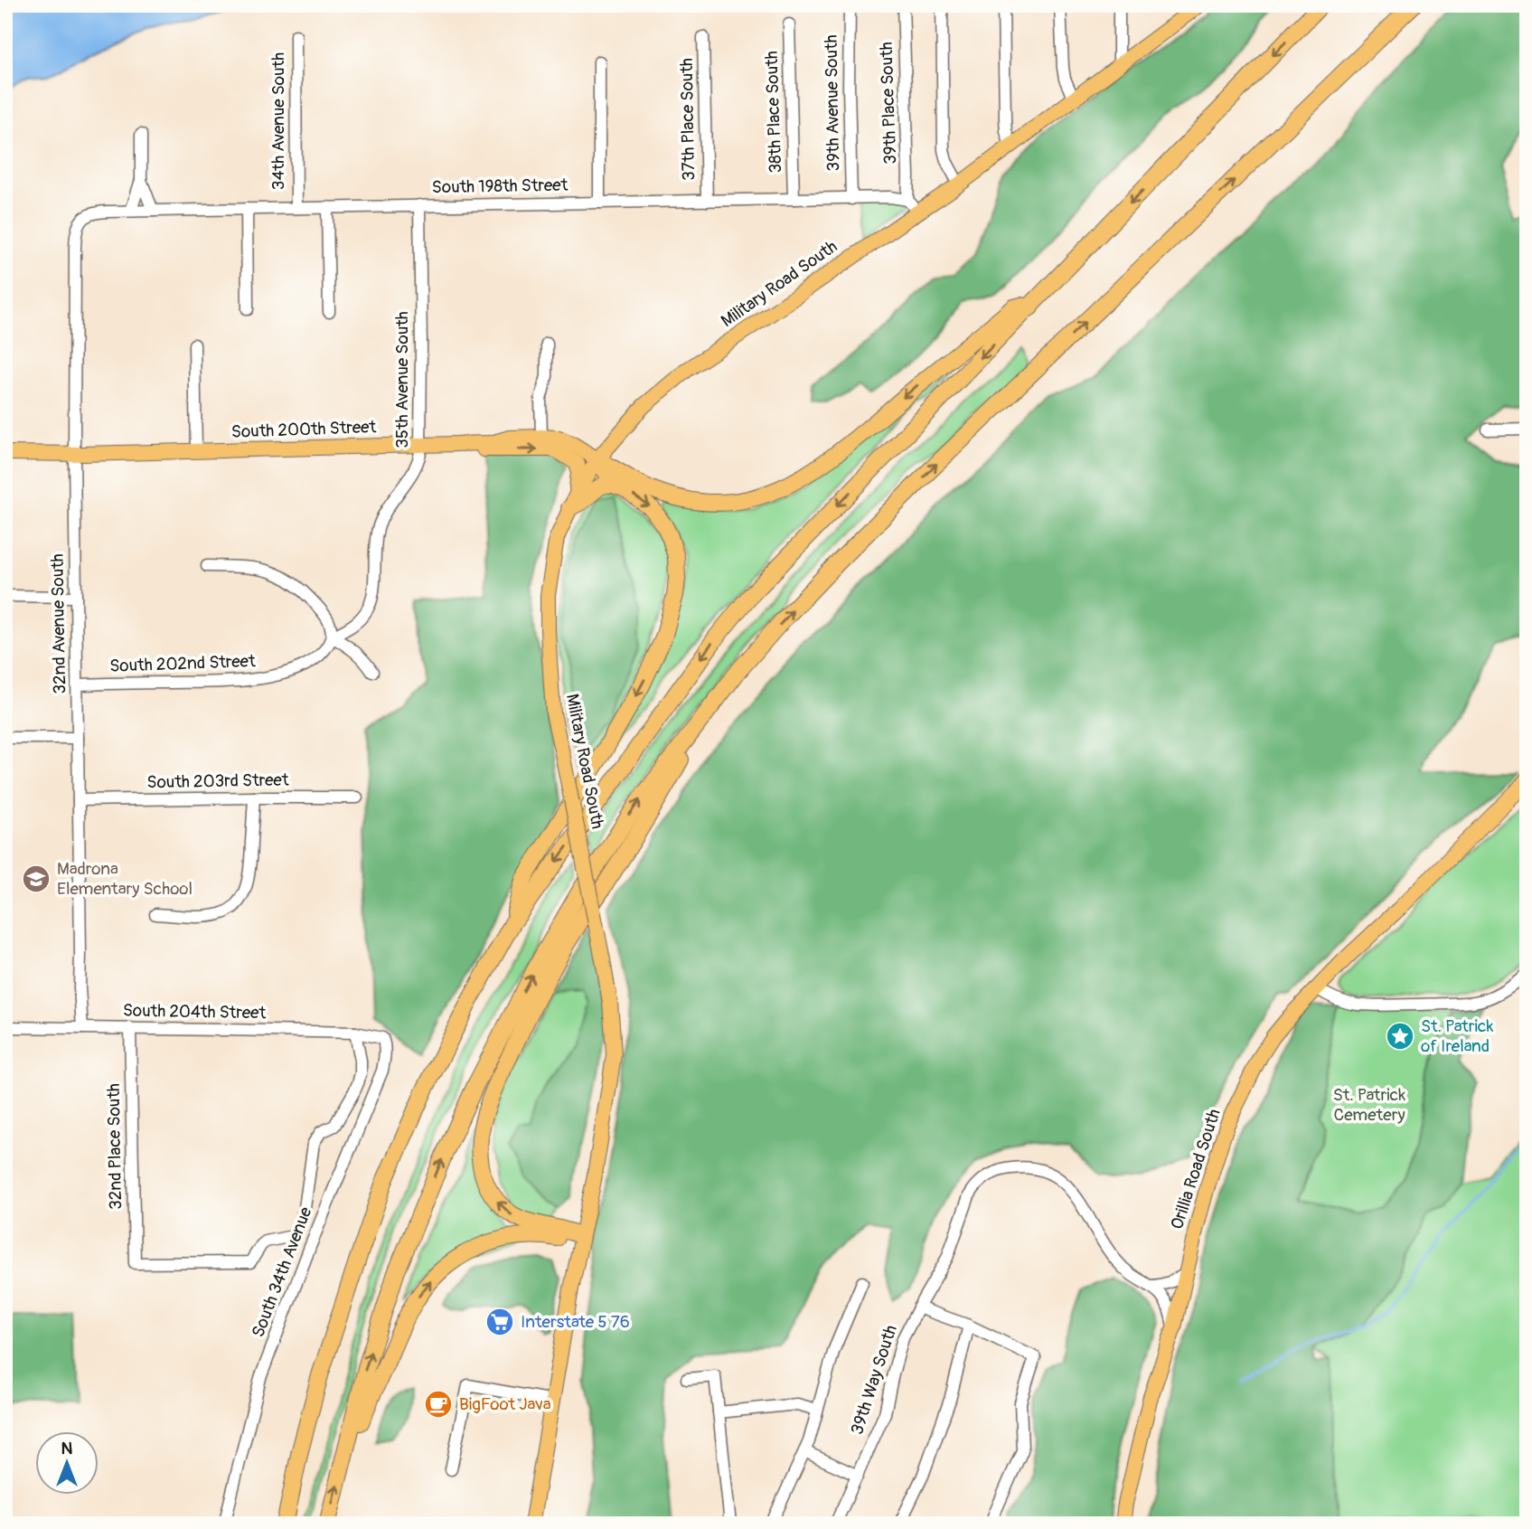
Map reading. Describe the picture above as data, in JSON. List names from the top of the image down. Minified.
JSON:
{"streets":{"main road":["Military Road South","South 200th Street","Orillia Road South"],"street":["39th Avenue South","39th Place South","38th Place South","37th Place South","34th Avenue South","South 198th Street","35th Avenue South","32nd Avenue South","South 202nd Street","South 203rd Street","South 204th Street","32nd Place South","South 34th Avenue","39th Way South"]},"crossings":[["39th Avenue South","South 198th Street"],["39th Place South","South 198th Street"],["38th Place South","South 198th Street"],["37th Place South","South 198th Street"],["34th Avenue South","South 198th Street"],["South 198th Street","35th Avenue South"],["South 198th Street","32nd Avenue South"],["Military Road South","South 200th Street"],["35th Avenue South","South 200th Street"],["35th Avenue South","South 202nd Street"],["South 200th Street","32nd Avenue South"],["32nd Avenue South","South 202nd Street"],["32nd Avenue South","South 203rd Street"],["32nd Avenue South","South 204th Street"],["South 204th Street","32nd Place South"],["South 204th Street","South 34th Avenue"]],"parks":["St. Patrick Cemetery"],"places":{"school or university":["Madrona Elementary School"],"place":["St. Patrick of Ireland"],"supermarket":["Interstate 5 76"],"cafe":["BigFoot Java"]},"north":"top"}
